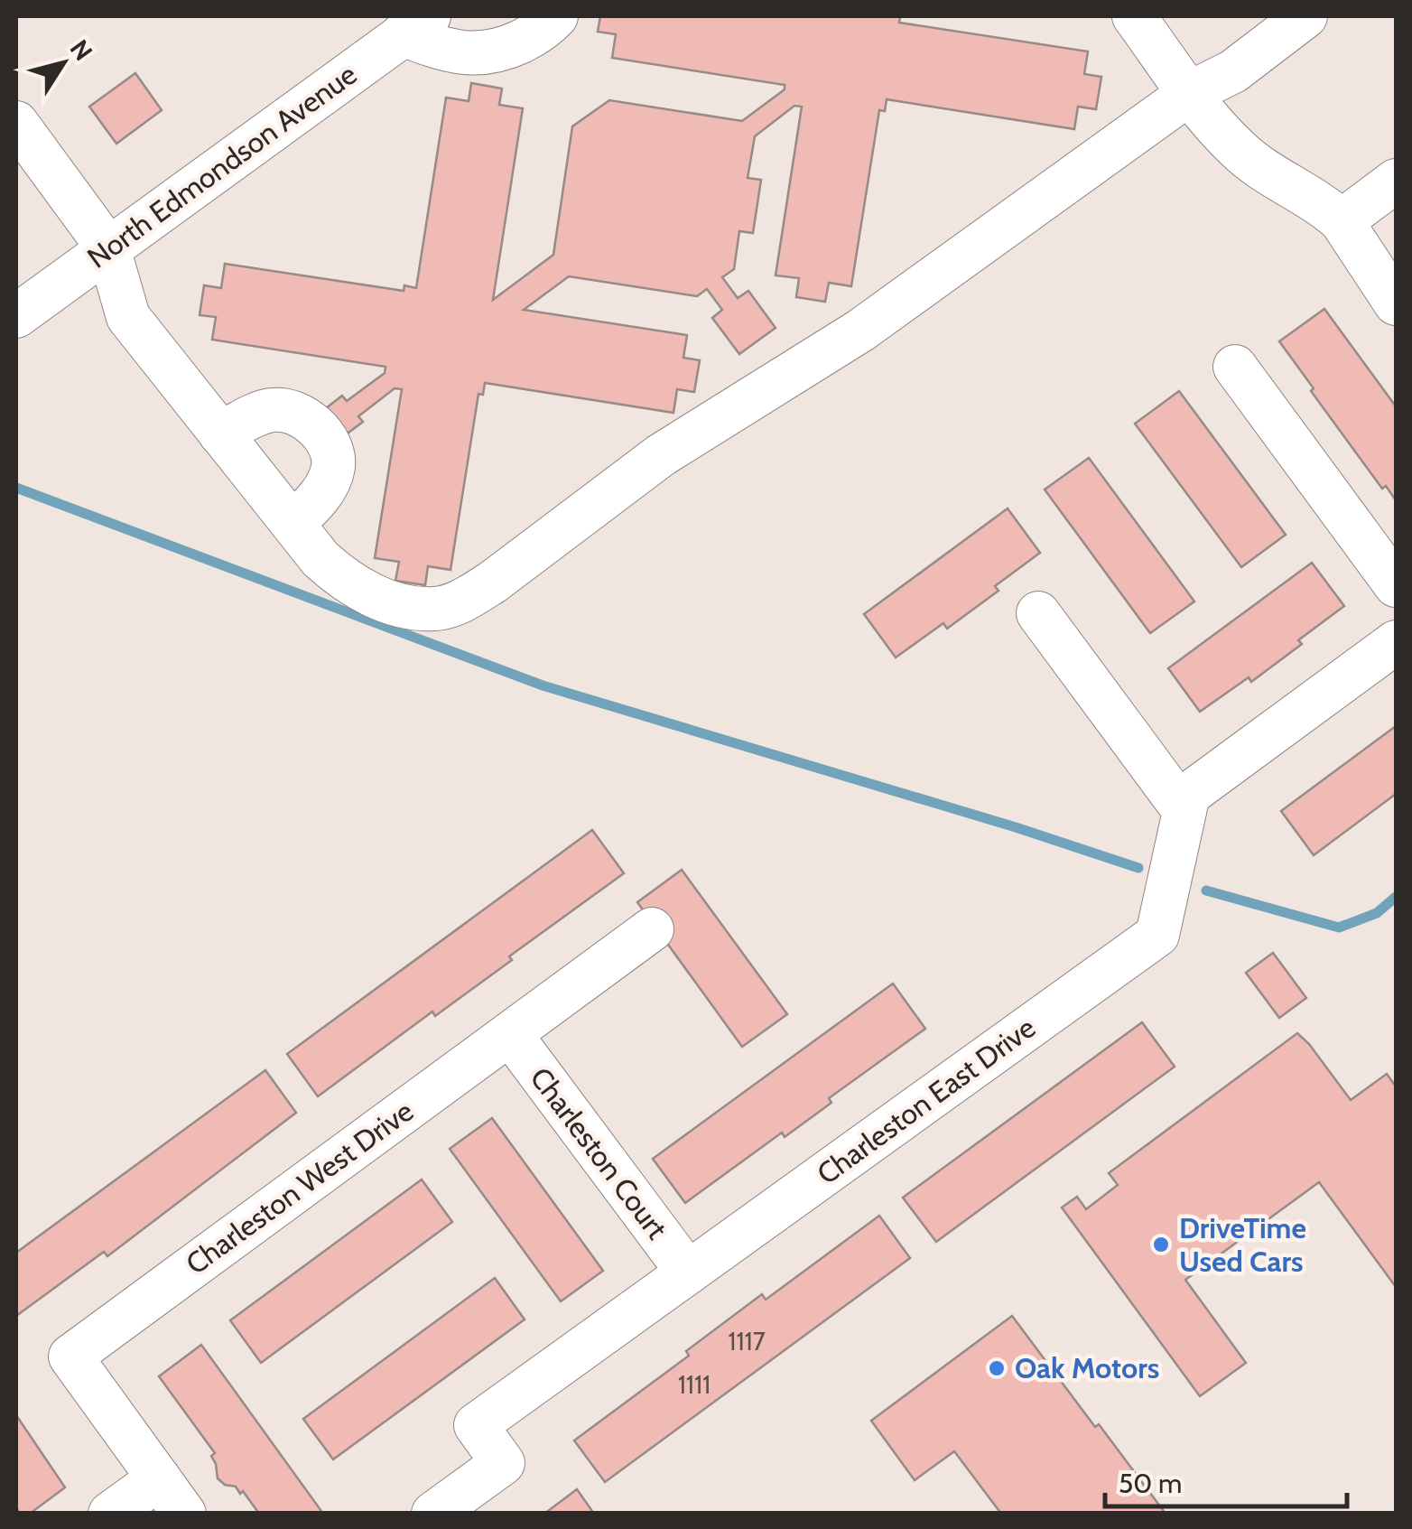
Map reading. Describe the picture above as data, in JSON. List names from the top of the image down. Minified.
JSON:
{"streets":{"street":["North Edmondson Avenue","Charleston East Drive","Charleston Court","Charleston West Drive"]},"crossings":[["Charleston East Drive","Charleston Court"],["Charleston Court","Charleston West Drive"]],"places":["DriveTime Used Cars","Oak Motors"],"house_numbers":["1117","1111"],"scale_bar":"50 m","north":"top right"}
